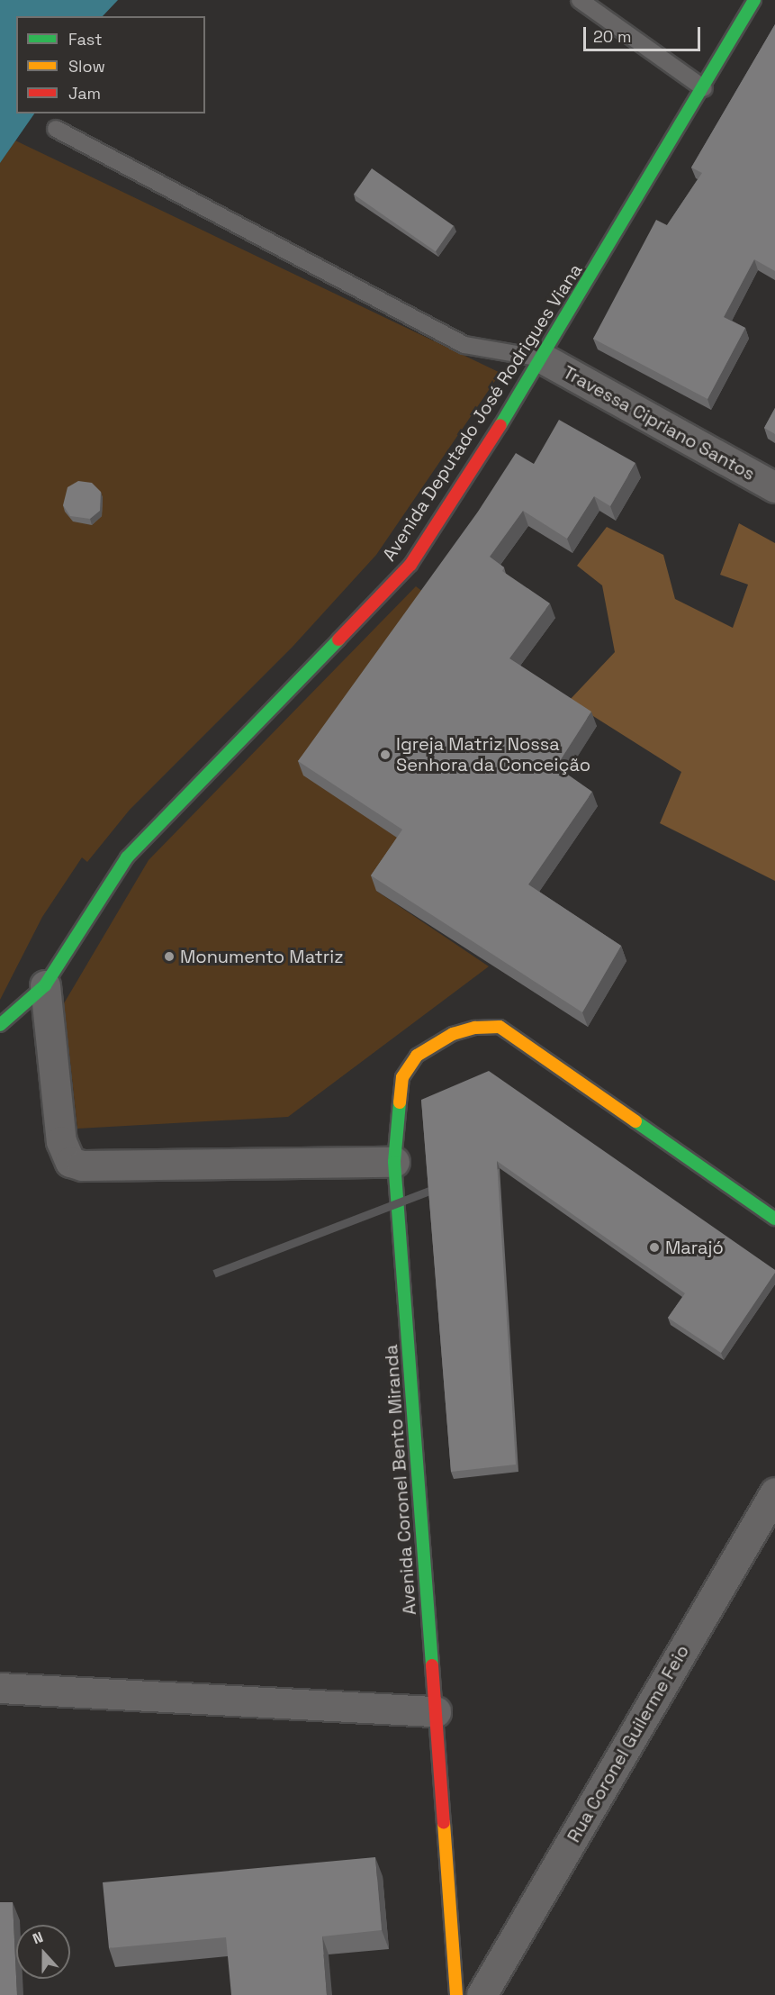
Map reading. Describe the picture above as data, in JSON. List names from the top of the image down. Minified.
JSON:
{"streets":{"street":["Avenida Deputado José Rodrigues Viana","Travessa Cipriano Santos","Avenida Coronel Bento Miranda","Rua Coronel Guilerme Feio"]},"crossings":[["Avenida Deputado José Rodrigues Viana","Travessa Cipriano Santos"]],"places":["Igreja Matriz Nossa Senhora da Conceição","Monumento Matriz","Marajó"],"legend":["Fast","Slow","Jam"],"scale_bar":"20 m","north":"top"}
